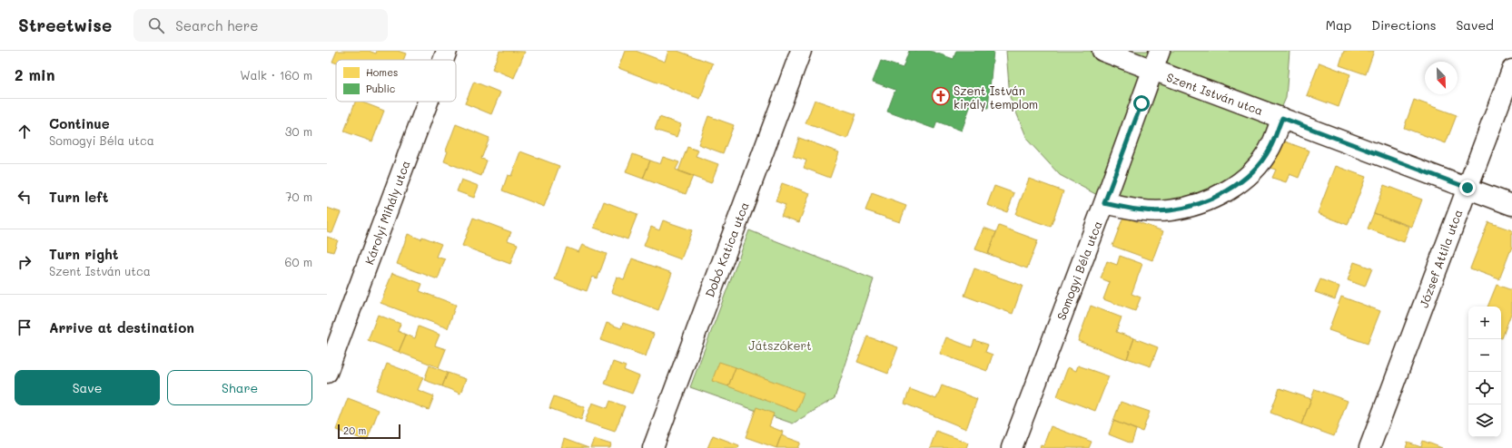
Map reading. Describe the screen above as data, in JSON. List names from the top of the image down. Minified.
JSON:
{"streets":{"street":["Szent István utca","Károlyi Mihály utca","Dobó Katica utca","József Attila utca","Somogyi Béla utca"]},"crossings":[["Szent István utca","József Attila utca"],["Szent István utca","Somogyi Béla utca"]],"parks":["Játszókert"],"places":{"church":["Szent István király templom"]},"legend":["Homes","Public"],"scale_bar":"20 m","north":"bottom right","page":{"header":"Streetwise","search":"Search here","nav":["Map","Directions","Saved"],"heading":["2 min","Walk · 160 m"],"list":[["Continue","Somogyi Béla utca","30 m"],["Turn left","70 m"],["Turn right","Szent István utca","60 m"],"Arrive at destination"],"map_buttons":["+","−"],"buttons":["Save","Share"],"scale":"20 m"}}
